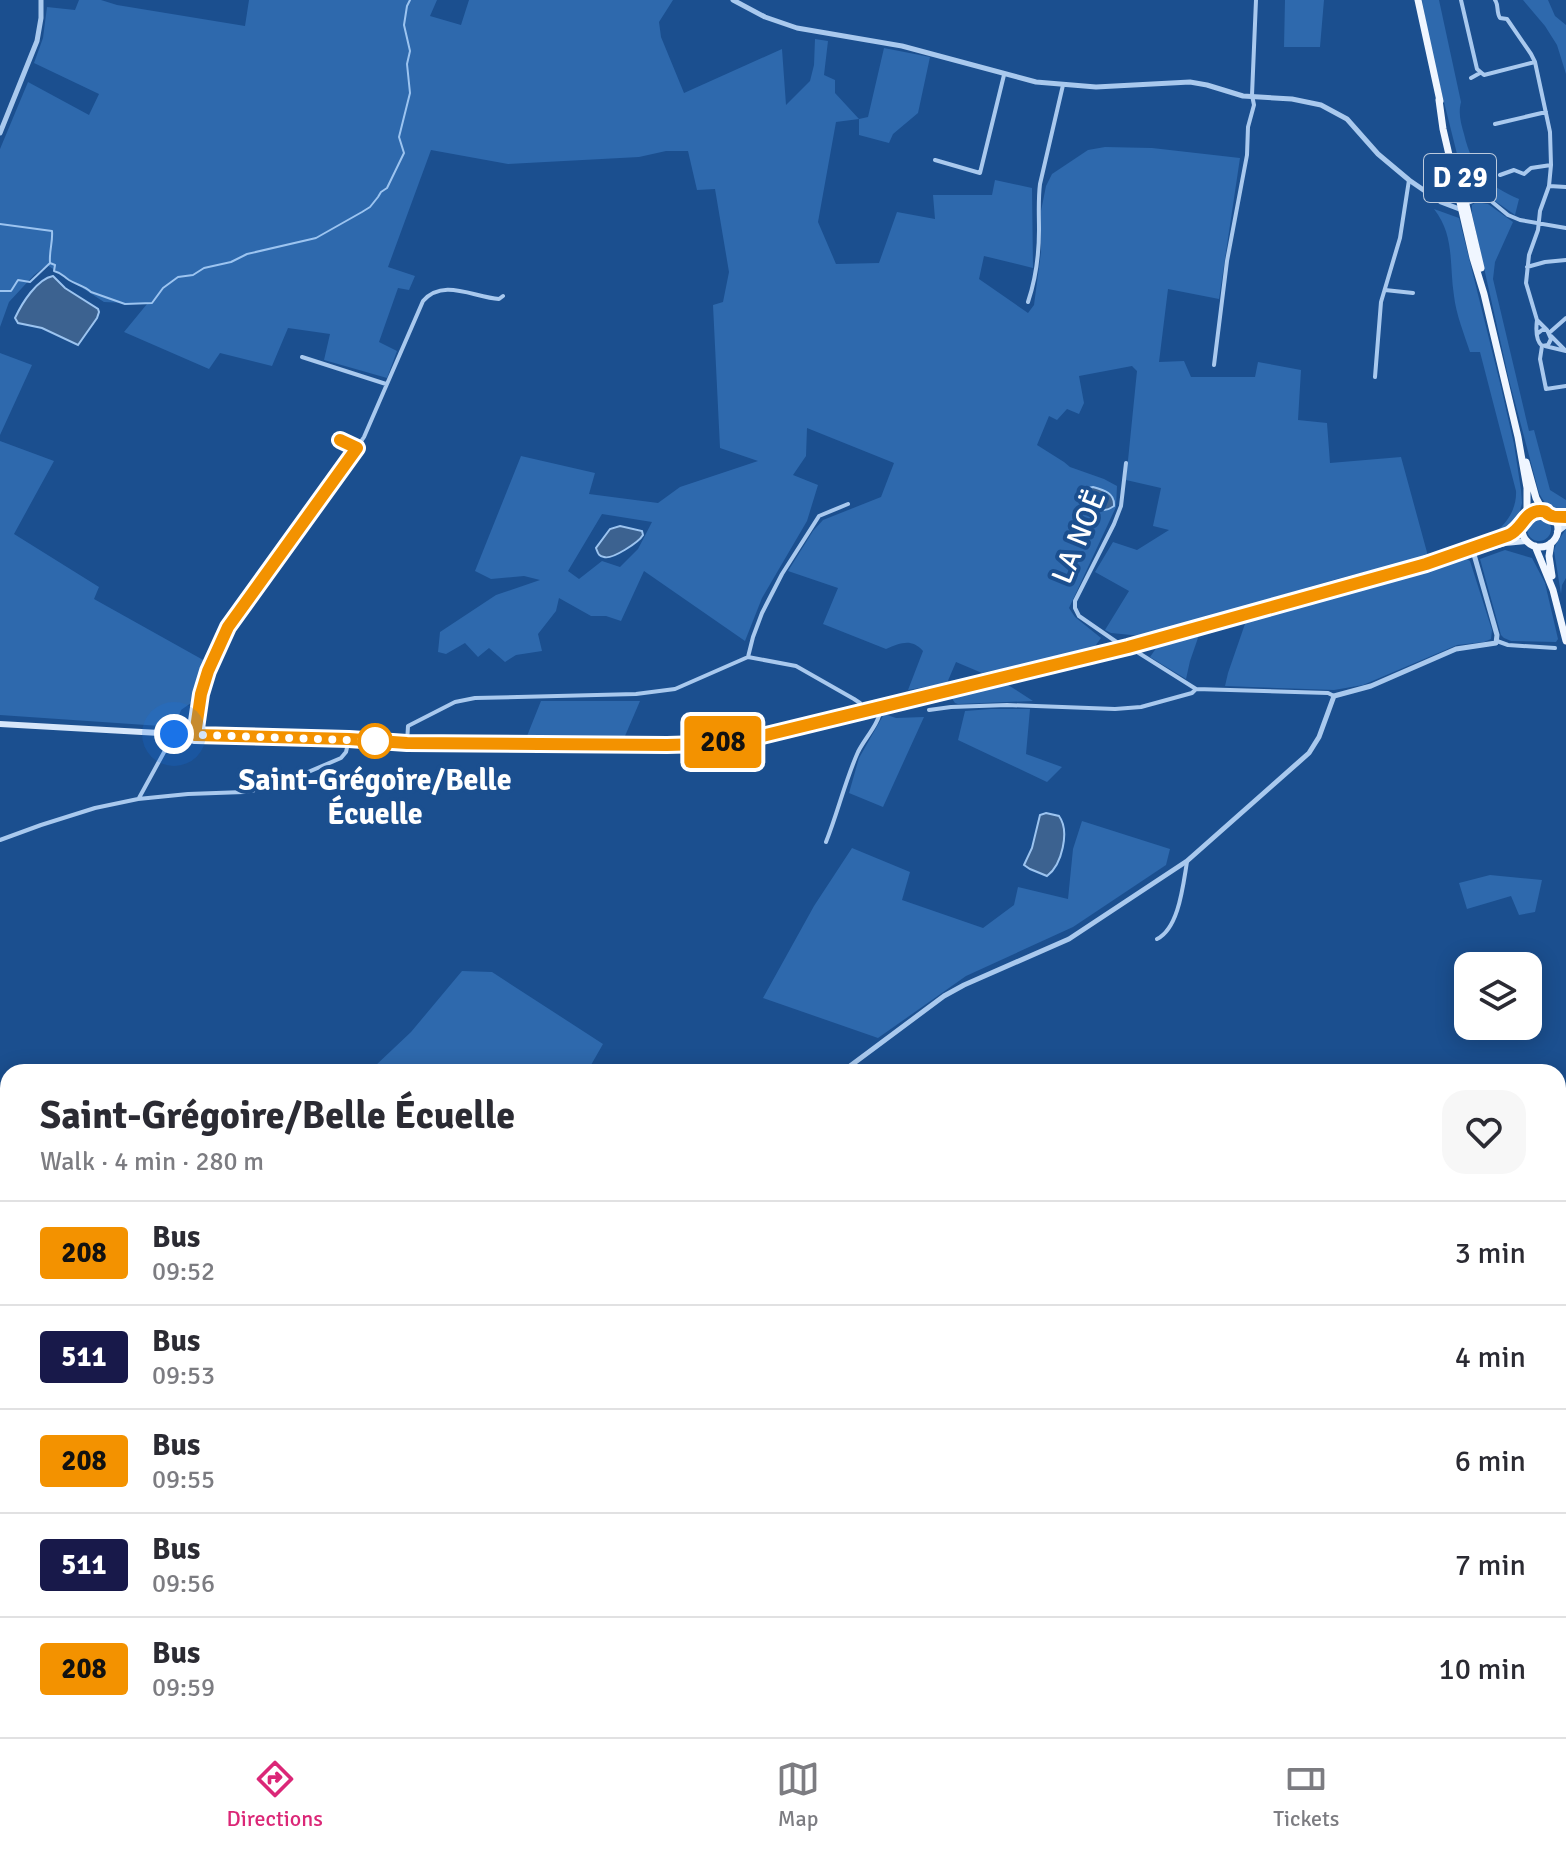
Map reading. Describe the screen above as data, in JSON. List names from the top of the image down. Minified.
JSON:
{"streets":{"main road":["D 29"],"street":["LA NOË"]},"places":["Saint-Grégoire/Belle Écuelle"],"lines":["bus line 208"],"page":{"on_map":"208","heading":["Saint-Grégoire/Belle Écuelle","Walk · 4 min · 280 m"],"list":[{"mark":"208","name":"Bus","note":"09:52","value":"3 min"},{"mark":"511","name":"Bus","note":"09:53","value":"4 min"},{"mark":"208","name":"Bus","note":"09:55","value":"6 min"},{"mark":"511","name":"Bus","note":"09:56","value":"7 min"},{"mark":"208","name":"Bus","note":"09:59","value":"10 min"}],"tabs":["Directions","Map","Tickets"]}}
